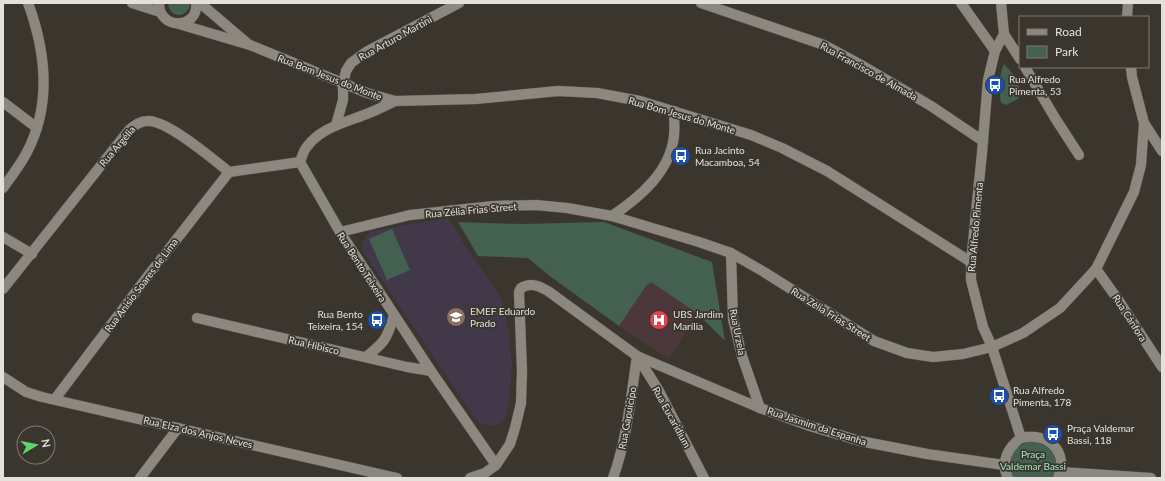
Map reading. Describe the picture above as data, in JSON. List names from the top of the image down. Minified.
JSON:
{"streets":{"street":["Rua Arturo Martini","Rua Francisco de Almada","Rua Bom Jesus do Monte","Rua Argélia","Rua Zélia Frias Street","Rua Alfredo Pimenta","Rua Bento Teixeira","Rua Anisio Soares de Lima","Rua Cánfora","Rua Urzela","Rua Hibisco","Rua Eucaridium","Rua Gapuicipo","Rua Jasmim da Espanha","Rua Elza dos Anjos Neves"]},"crossings":[["Rua Arturo Martini","Rua Bom Jesus do Monte"],["Rua Francisco de Almada","Rua Alfredo Pimenta"],["Rua Bom Jesus do Monte","Rua Alfredo Pimenta"],["Rua Argélia","Rua Anisio Soares de Lima"],["Rua Zélia Frias Street","Rua Alfredo Pimenta"],["Rua Zélia Frias Street","Rua Bento Teixeira"],["Rua Zélia Frias Street","Rua Cánfora"],["Rua Zélia Frias Street","Rua Urzela"],["Rua Bento Teixeira","Rua Hibisco"],["Rua Anisio Soares de Lima","Rua Elza dos Anjos Neves"],["Rua Urzela","Rua Jasmim da Espanha"],["Rua Eucaridium","Rua Gapuicipo"],["Rua Eucaridium","Rua Jasmim da Espanha"],["Rua Gapuicipo","Rua Jasmim da Espanha"]],"parks":["Praça Valdemar Bassi"],"places":{"bus stop":["Rua Alfredo Pimenta, 53","Rua Jacinto Macamboa, 54","Rua Bento Teixeira, 154","Rua Alfredo Pimenta, 178","Praça Valdemar Bassi, 118"],"school or university":["EMEF Eduardo Prado"],"hospital":["UBS Jardim Marília"]},"legend":["Road","Park"],"north":"right"}
